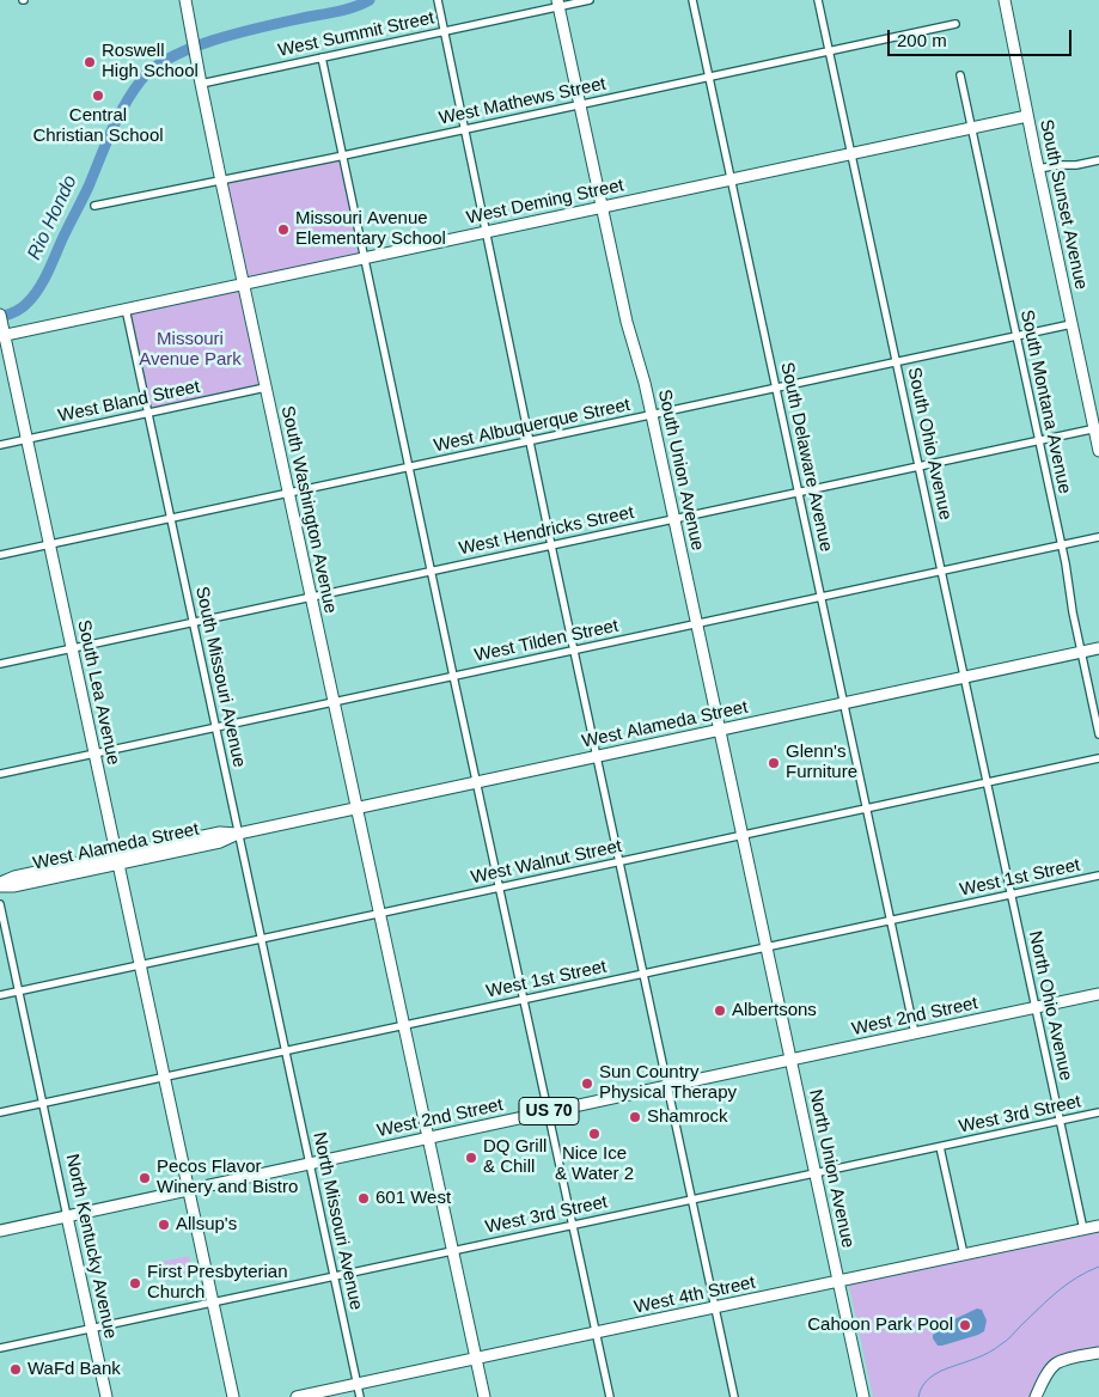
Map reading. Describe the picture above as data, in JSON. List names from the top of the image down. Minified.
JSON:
{"streets":{"street":["West Summit Street","West Mathews Street","West Deming Street","South Sunset Avenue","West Bland Street","South Montana Avenue","West Albuquerque Street","South Ohio Avenue","South Delaware Avenue","South Union Avenue","South Washington Avenue","West Hendricks Street","West Tilden Street","South Missouri Avenue","South Lea Avenue","West Alameda Street","West Walnut Street","West 1st Street","North Ohio Avenue","West 2nd Street","US 70","West 3rd Street","North Union Avenue","North Missouri Avenue","North Kentucky Avenue","West 4th Street"]},"crossings":[["West Summit Street","South Union Avenue"],["West Summit Street","South Washington Avenue"],["West Mathews Street","South Ohio Avenue"],["West Mathews Street","South Delaware Avenue"],["West Mathews Street","South Union Avenue"],["West Mathews Street","South Washington Avenue"],["West Deming Street","South Sunset Avenue"],["West Deming Street","South Montana Avenue"],["West Deming Street","South Ohio Avenue"],["West Deming Street","South Delaware Avenue"],["West Deming Street","South Union Avenue"],["West Deming Street","South Washington Avenue"],["West Deming Street","South Missouri Avenue"],["West Deming Street","South Lea Avenue"],["South Sunset Avenue","West Albuquerque Street"],["South Sunset Avenue","West Hendricks Street"],["West Bland Street","South Washington Avenue"],["West Bland Street","South Missouri Avenue"],["West Bland Street","South Lea Avenue"],["South Montana Avenue","West Albuquerque Street"],["South Montana Avenue","West Hendricks Street"],["South Montana Avenue","West Tilden Street"],["South Montana Avenue","West Alameda Street"],["West Albuquerque Street","South Ohio Avenue"],["West Albuquerque Street","South Delaware Avenue"],["West Albuquerque Street","South Union Avenue"],["West Albuquerque Street","South Washington Avenue"],["West Albuquerque Street","South Missouri Avenue"],["West Albuquerque Street","South Lea Avenue"],["South Ohio Avenue","West Hendricks Street"],["South Ohio Avenue","West Tilden Street"],["South Ohio Avenue","West Alameda Street"],["South Ohio Avenue","West Walnut Street"],["South Ohio Avenue","West 1st Street"],["South Ohio Avenue","North Ohio Avenue"],["South Delaware Avenue","West Hendricks Street"],["South Delaware Avenue","West Tilden Street"],["South Delaware Avenue","West Alameda Street"],["South Delaware Avenue","West Walnut Street"],["South Delaware Avenue","West 1st Street"],["South Delaware Avenue","West 2nd Street"],["South Union Avenue","West Hendricks Street"],["South Union Avenue","West Tilden Street"],["South Union Avenue","West Alameda Street"],["South Union Avenue","West Walnut Street"],["South Union Avenue","West 1st Street"],["South Union Avenue","North Union Avenue"],["South Washington Avenue","West Hendricks Street"],["South Washington Avenue","West Tilden Street"],["South Washington Avenue","West Alameda Street"],["South Washington Avenue","West Walnut Street"],["South Washington Avenue","West 1st Street"],["South Washington Avenue","West 2nd Street"],["South Washington Avenue","West 3rd Street"],["South Washington Avenue","West 4th Street"],["West Hendricks Street","South Missouri Avenue"],["West Hendricks Street","South Lea Avenue"],["West Tilden Street","South Missouri Avenue"],["West Tilden Street","South Lea Avenue"],["South Missouri Avenue","West Alameda Street"],["South Missouri Avenue","West Walnut Street"],["South Missouri Avenue","West 1st Street"],["South Missouri Avenue","North Missouri Avenue"],["South Lea Avenue","West Alameda Street"],["South Lea Avenue","West Walnut Street"],["South Lea Avenue","West 1st Street"],["South Lea Avenue","West 2nd Street"],["South Lea Avenue","West 3rd Street"],["West Walnut Street","North Kentucky Avenue"],["West 1st Street","North Ohio Avenue"],["West 1st Street","North Union Avenue"],["West 1st Street","North Missouri Avenue"],["West 1st Street","North Kentucky Avenue"],["North Ohio Avenue","West 2nd Street"],["North Ohio Avenue","West 3rd Street"],["North Ohio Avenue","West 4th Street"],["West 2nd Street","North Union Avenue"],["West 2nd Street","North Missouri Avenue"],["West 2nd Street","North Kentucky Avenue"],["West 3rd Street","North Union Avenue"],["West 3rd Street","North Missouri Avenue"],["West 3rd Street","North Kentucky Avenue"],["North Union Avenue","West 4th Street"],["North Missouri Avenue","West 4th Street"]],"water":["Rio Hondo"],"parks":["Missouri Avenue Park"],"places":["Roswell High School","Central Christian School","Missouri Avenue Elementary School","Glenn's Furniture","Albertsons","Sun Country Physical Therapy","Shamrock","Nice Ice & Water 2","DQ Grill & Chill","Pecos Flavor Winery and Bistro","601 West","Allsup's","First Presbyterian Church","Cahoon Park Pool","WaFd Bank"],"scale_bar":"200 m"}
